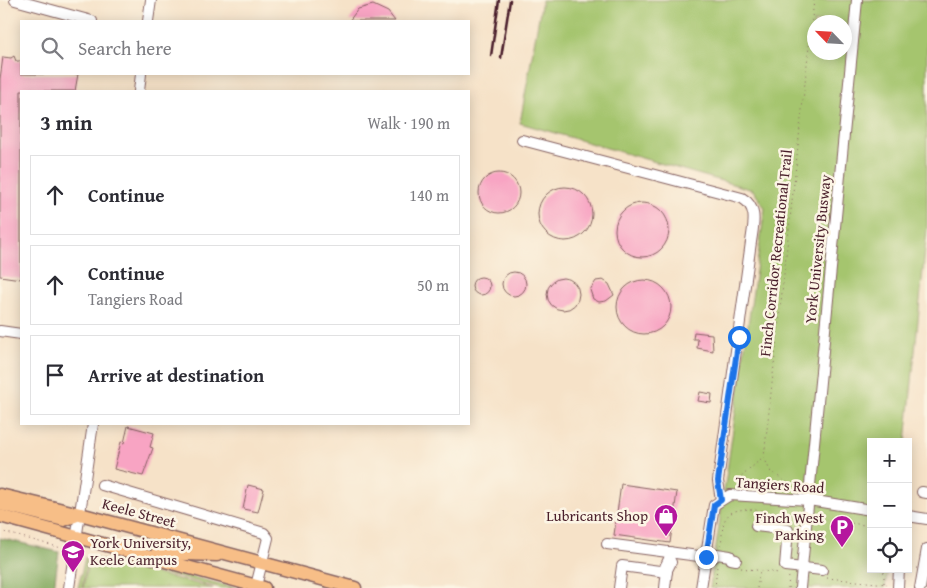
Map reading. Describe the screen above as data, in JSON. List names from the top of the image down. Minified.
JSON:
{"streets":{"main road":["Keele Street"],"street":["York University Busway","Tangiers Road"],"path":["Finch Corridor Recreational Trail"]},"crossings":[["York University Busway","Tangiers Road"]],"places":{"shop":["Lubricants Shop"],"parking":["Finch West Parking"],"school or university":["York University, Keele Campus"]},"north":"top left","page":{"search":"Search here","heading":["3 min","Walk · 190 m"],"list":[["Continue","140 m"],["Continue","Tangiers Road","50 m"],"Arrive at destination"],"map_buttons":["+","−"]}}
